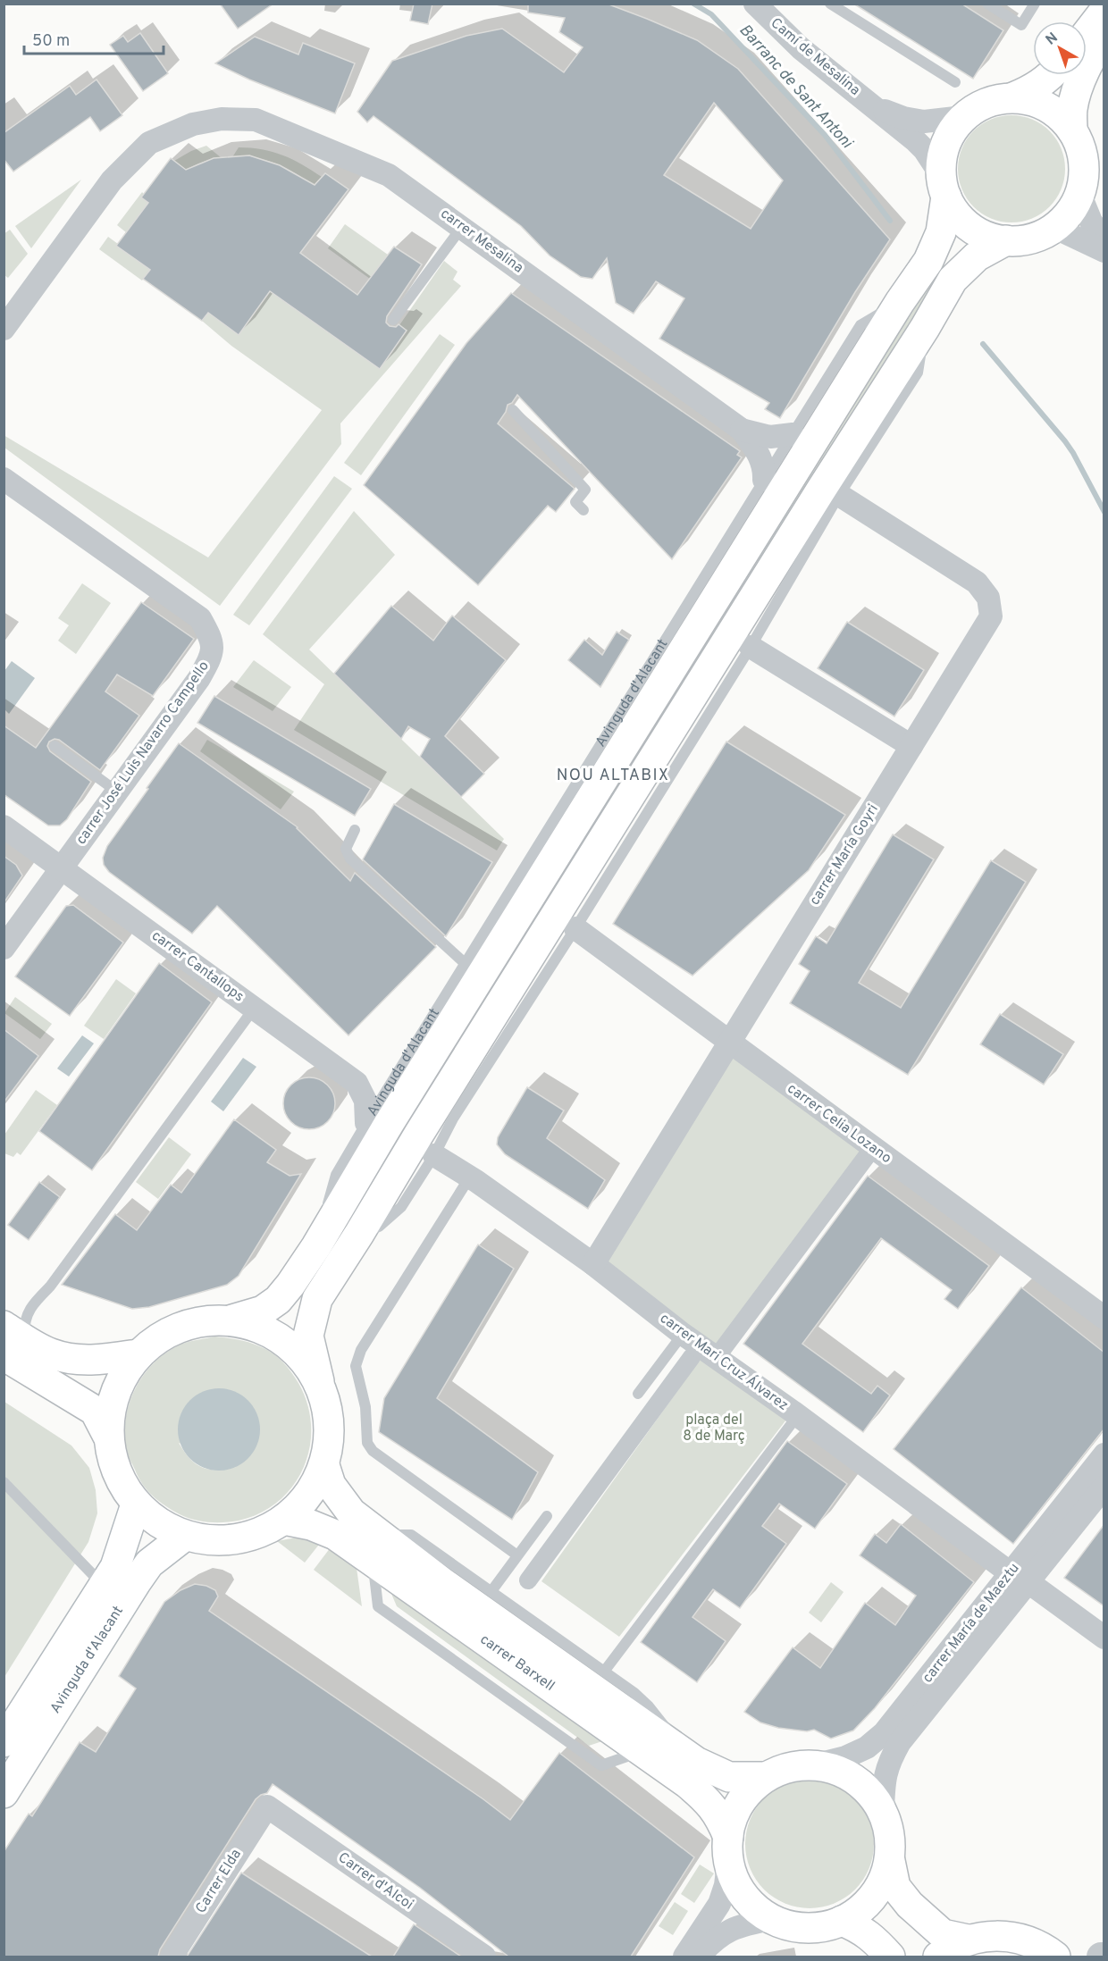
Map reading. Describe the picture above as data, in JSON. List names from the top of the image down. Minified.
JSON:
{"streets":{"main road":["Avinguda d'Alacant","carrer Barxell"],"street":["Camí de Mesalina","carrer Mesalina","carrer José Luis Navarro Campello","carrer María Goyri","carrer Cantallops","carrer Celia Lozano","carrer Mari Cruz Álvarez","carrer María de Maeztu","Carrer Elda","Carrer d'Alcoi"]},"crossings":[["Camí de Mesalina","Avinguda d'Alacant"],["carrer Mesalina","Avinguda d'Alacant"],["Avinguda d'Alacant","carrer Cantallops"],["carrer José Luis Navarro Campello","carrer Cantallops"],["carrer María Goyri","carrer Celia Lozano"],["carrer María Goyri","carrer Mari Cruz Álvarez"],["carrer Mari Cruz Álvarez","carrer María de Maeztu"],["carrer María de Maeztu","carrer Barxell"],["Carrer Elda","Carrer d'Alcoi"]],"districts":["NOU ALTABIX"],"water":["Barranc de Sant Antoni"],"parks":["plaça del 8 de Març"],"scale_bar":"50 m","north":"top left"}
